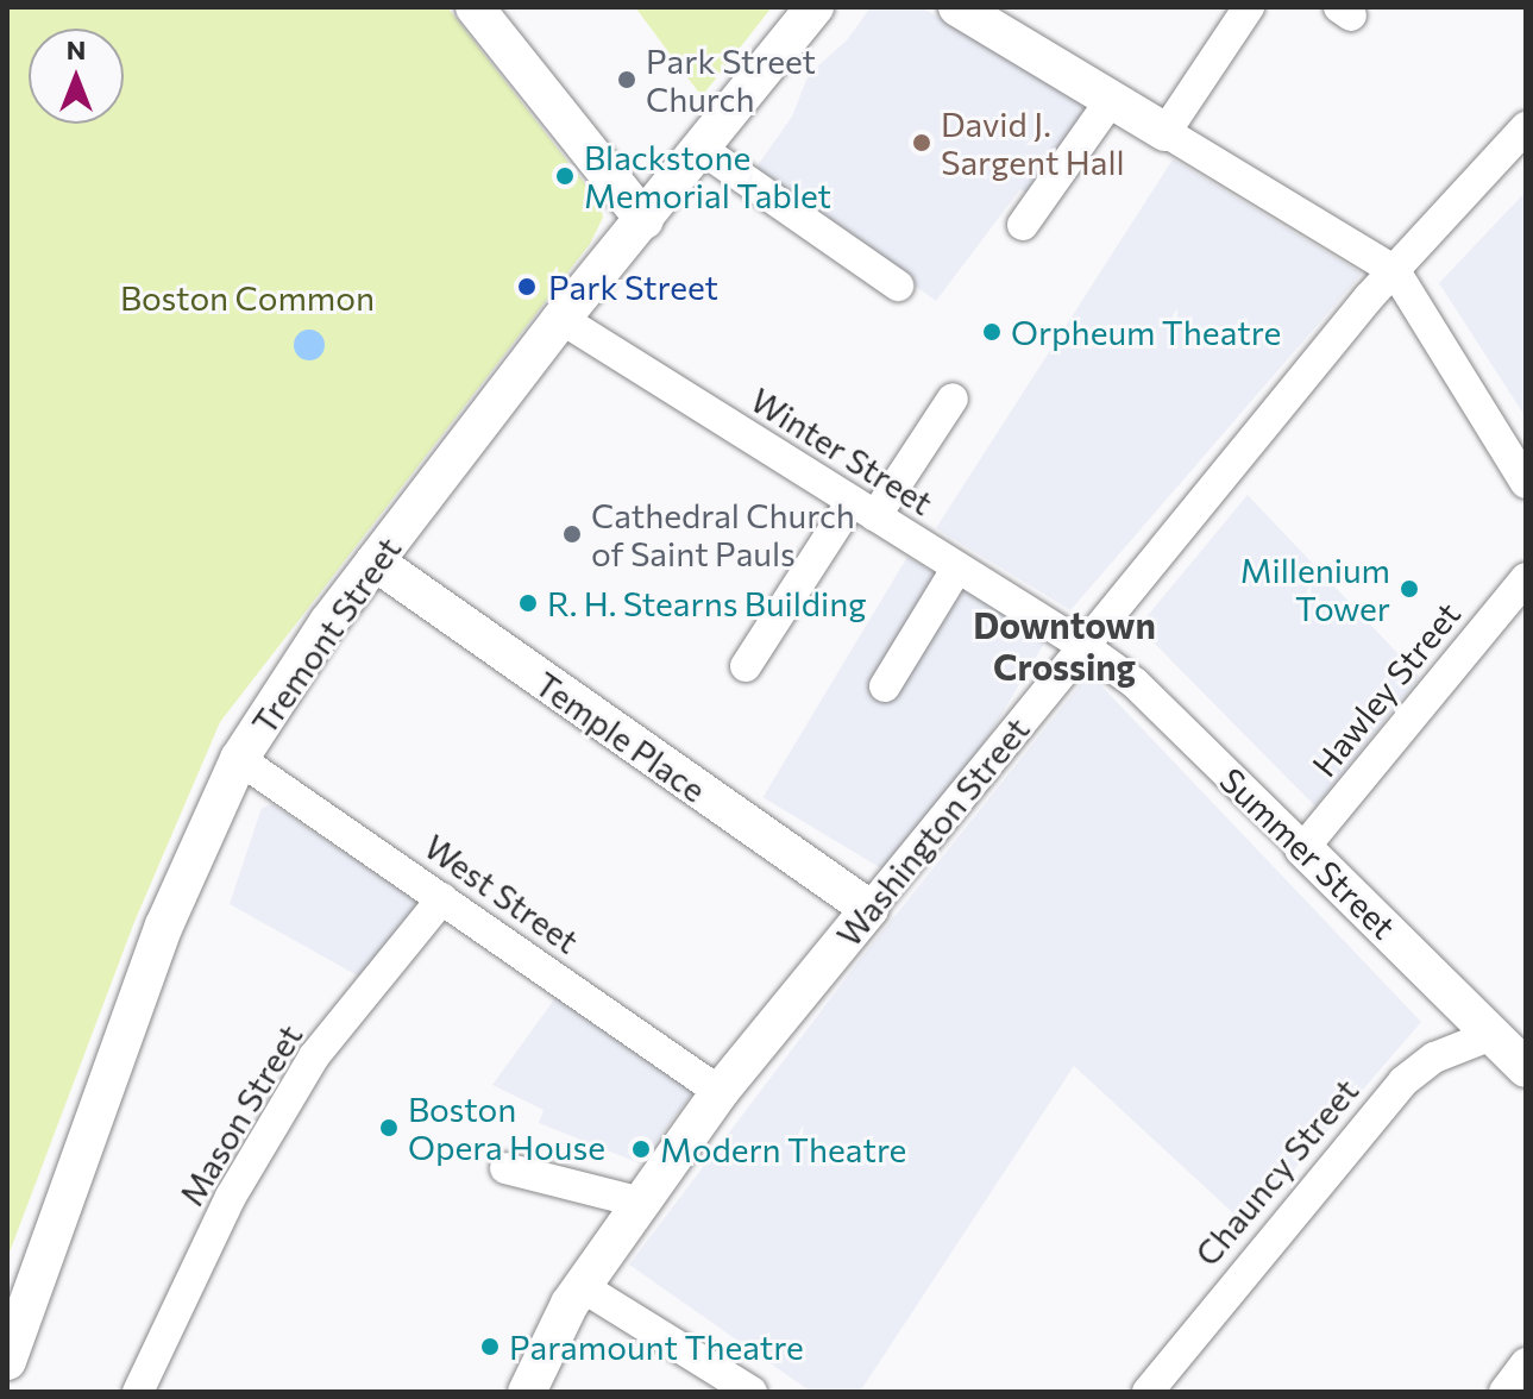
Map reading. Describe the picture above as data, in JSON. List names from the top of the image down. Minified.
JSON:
{"streets":{"main road":["Tremont Street","Temple Place","Washington Street","Summer Street"],"street":["Winter Street","Hawley Street","West Street","Mason Street","Chauncy Street"]},"crossings":[["Winter Street","Tremont Street"],["Winter Street","Washington Street"],["Winter Street","Summer Street"],["Tremont Street","Temple Place"],["Tremont Street","West Street"],["Hawley Street","Summer Street"],["Temple Place","Washington Street"],["Washington Street","Summer Street"],["Washington Street","West Street"],["Summer Street","Chauncy Street"],["West Street","Mason Street"]],"districts":["Downtown Crossing"],"parks":["Boston Common"],"places":["Park Street Church","David J. Sargent Hall","Blackstone Memorial Tablet","Park Street","Orpheum Theatre","Cathedral Church of Saint Pauls","Millenium Tower","R. H. Stearns Building","Boston Opera House","Modern Theatre","Paramount Theatre"],"north":"top"}
